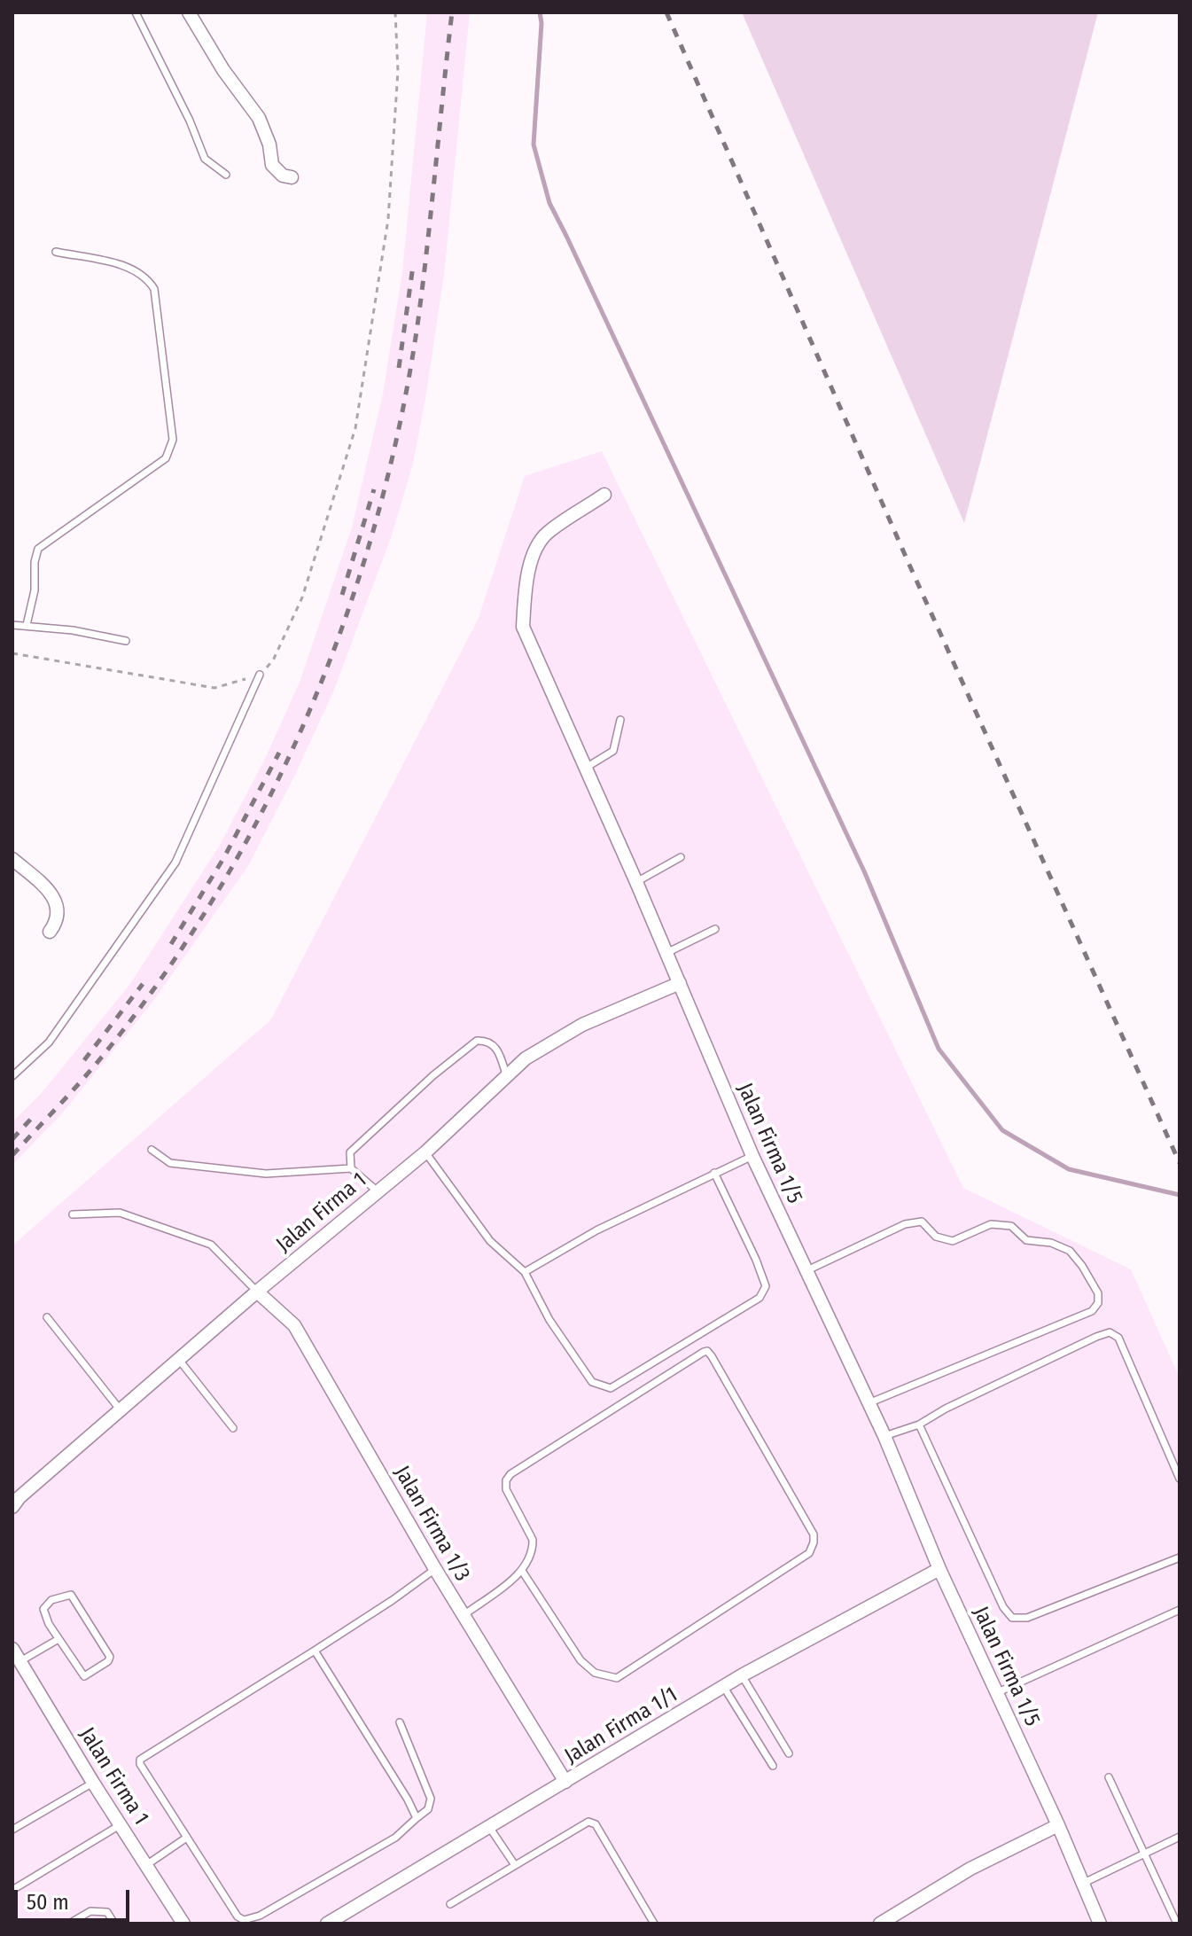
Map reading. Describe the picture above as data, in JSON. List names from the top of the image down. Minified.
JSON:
{"streets":{"street":["Jalan Firma 1/5","Jalan Firma 1","Jalan Firma 1/3","Jalan Firma 1/1"]},"crossings":[["Jalan Firma 1/5","Jalan Firma 1"],["Jalan Firma 1/5","Jalan Firma 1/1"],["Jalan Firma 1","Jalan Firma 1/3"],["Jalan Firma 1/3","Jalan Firma 1/1"]],"scale_bar":"50 m"}
